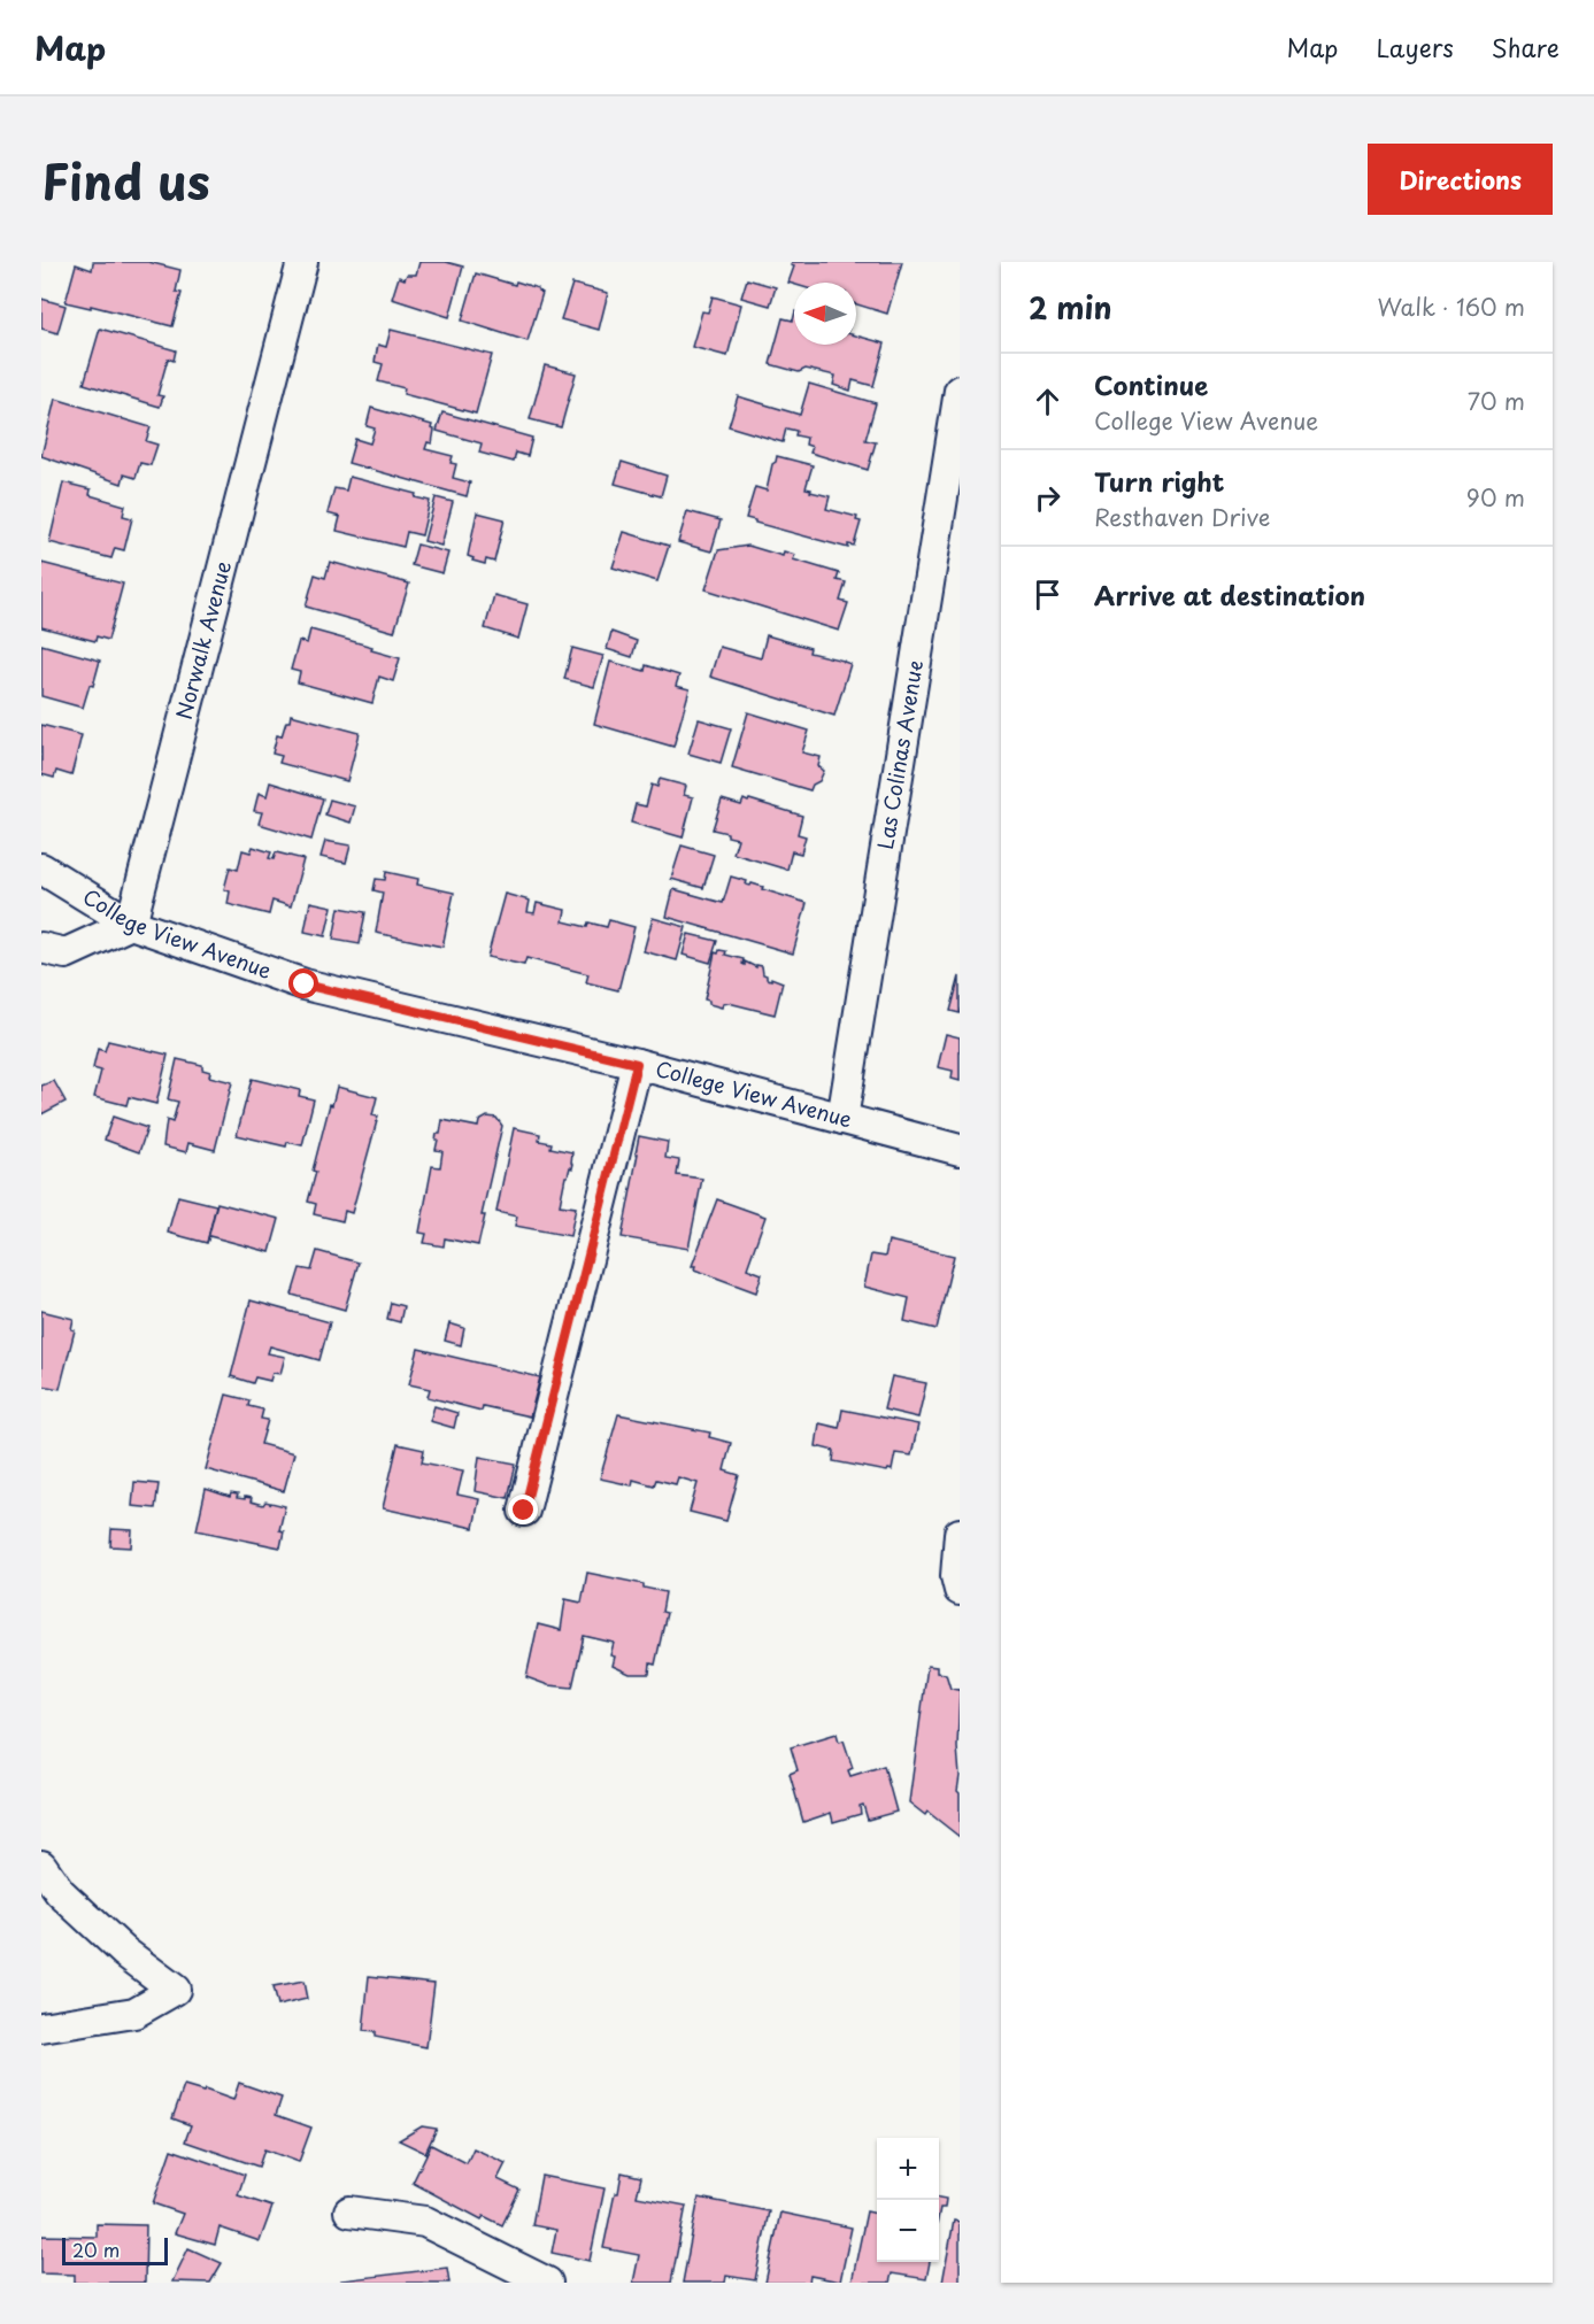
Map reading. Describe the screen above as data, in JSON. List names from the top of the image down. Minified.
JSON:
{"streets":{"street":["Norwalk Avenue","Las Colinas Avenue","College View Avenue"]},"crossings":[["Norwalk Avenue","College View Avenue"],["Las Colinas Avenue","College View Avenue"]],"scale_bar":"20 m","north":"left","page":{"header":"Map","nav":["Map","Layers","Share"],"title":"Find us","buttons":"Directions","heading":["2 min","Walk · 160 m"],"list":[["Continue","College View Avenue","70 m"],["Turn right","Resthaven Drive","90 m"],"Arrive at destination"],"map_buttons":["+","−"],"scale":"20 m"}}
